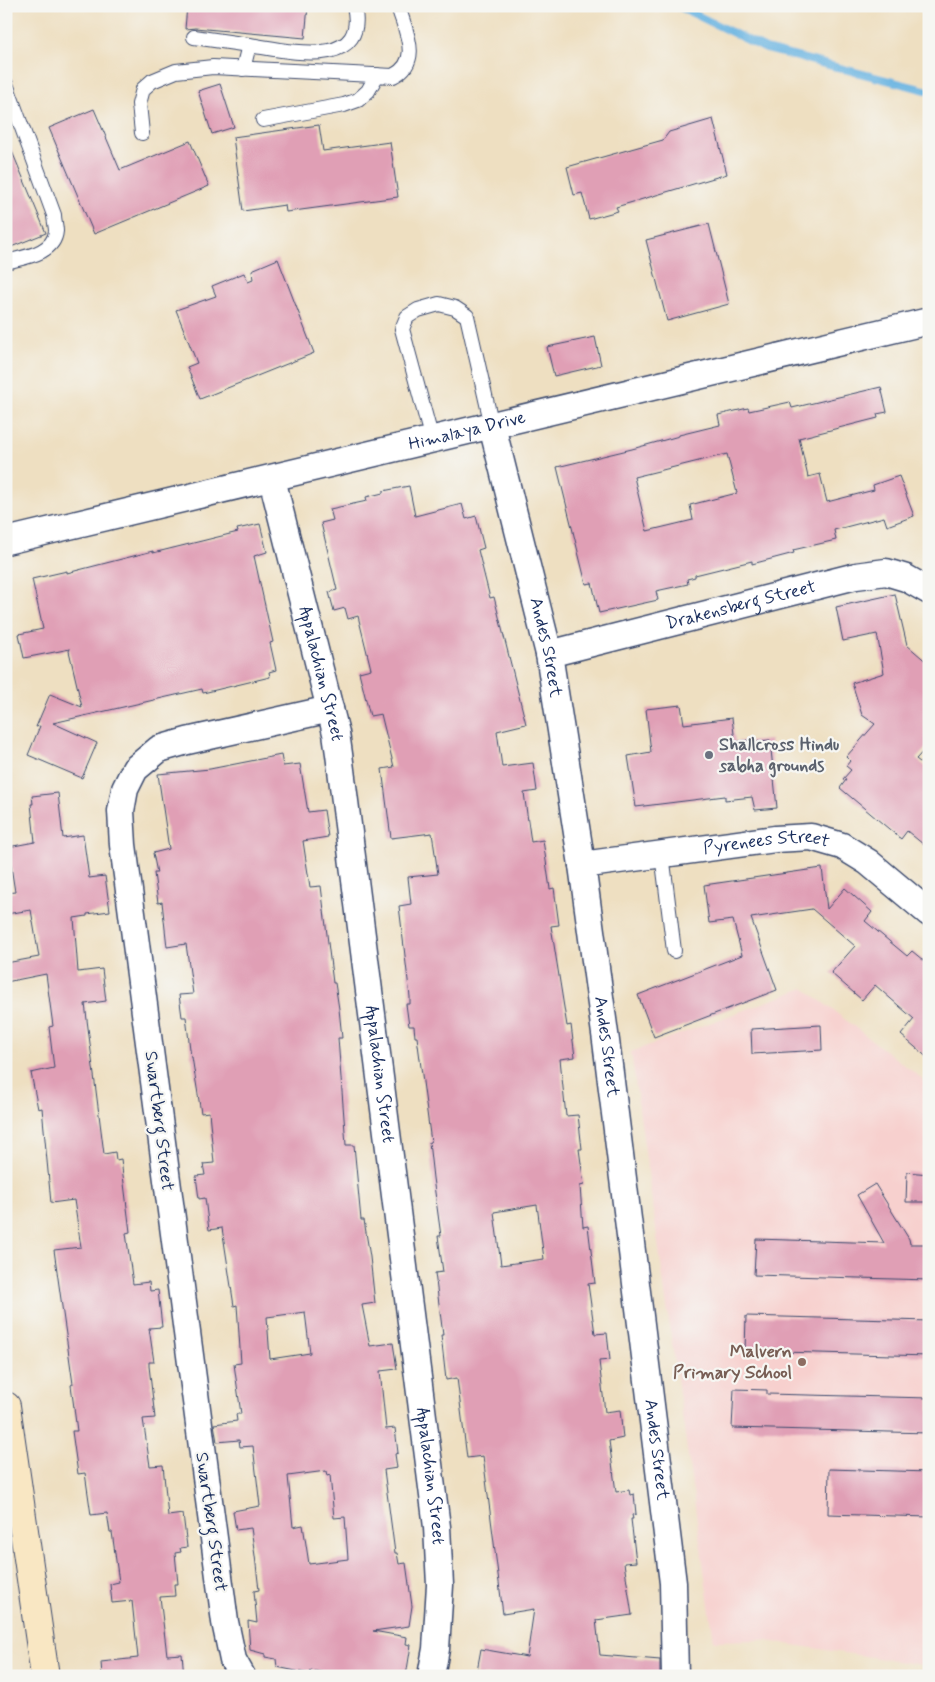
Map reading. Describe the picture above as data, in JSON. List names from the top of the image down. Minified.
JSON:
{"streets":{"street":["Himalaya Drive","Drakensberg Street","Andes Street","Appalachian Street","Pyrenees Street","Swartberg Street"]},"crossings":[["Himalaya Drive","Andes Street"],["Himalaya Drive","Appalachian Street"],["Drakensberg Street","Andes Street"],["Andes Street","Pyrenees Street"],["Appalachian Street","Swartberg Street"]],"places":["Shallcross Hindu sabha grounds","Malvern Primary School"]}
